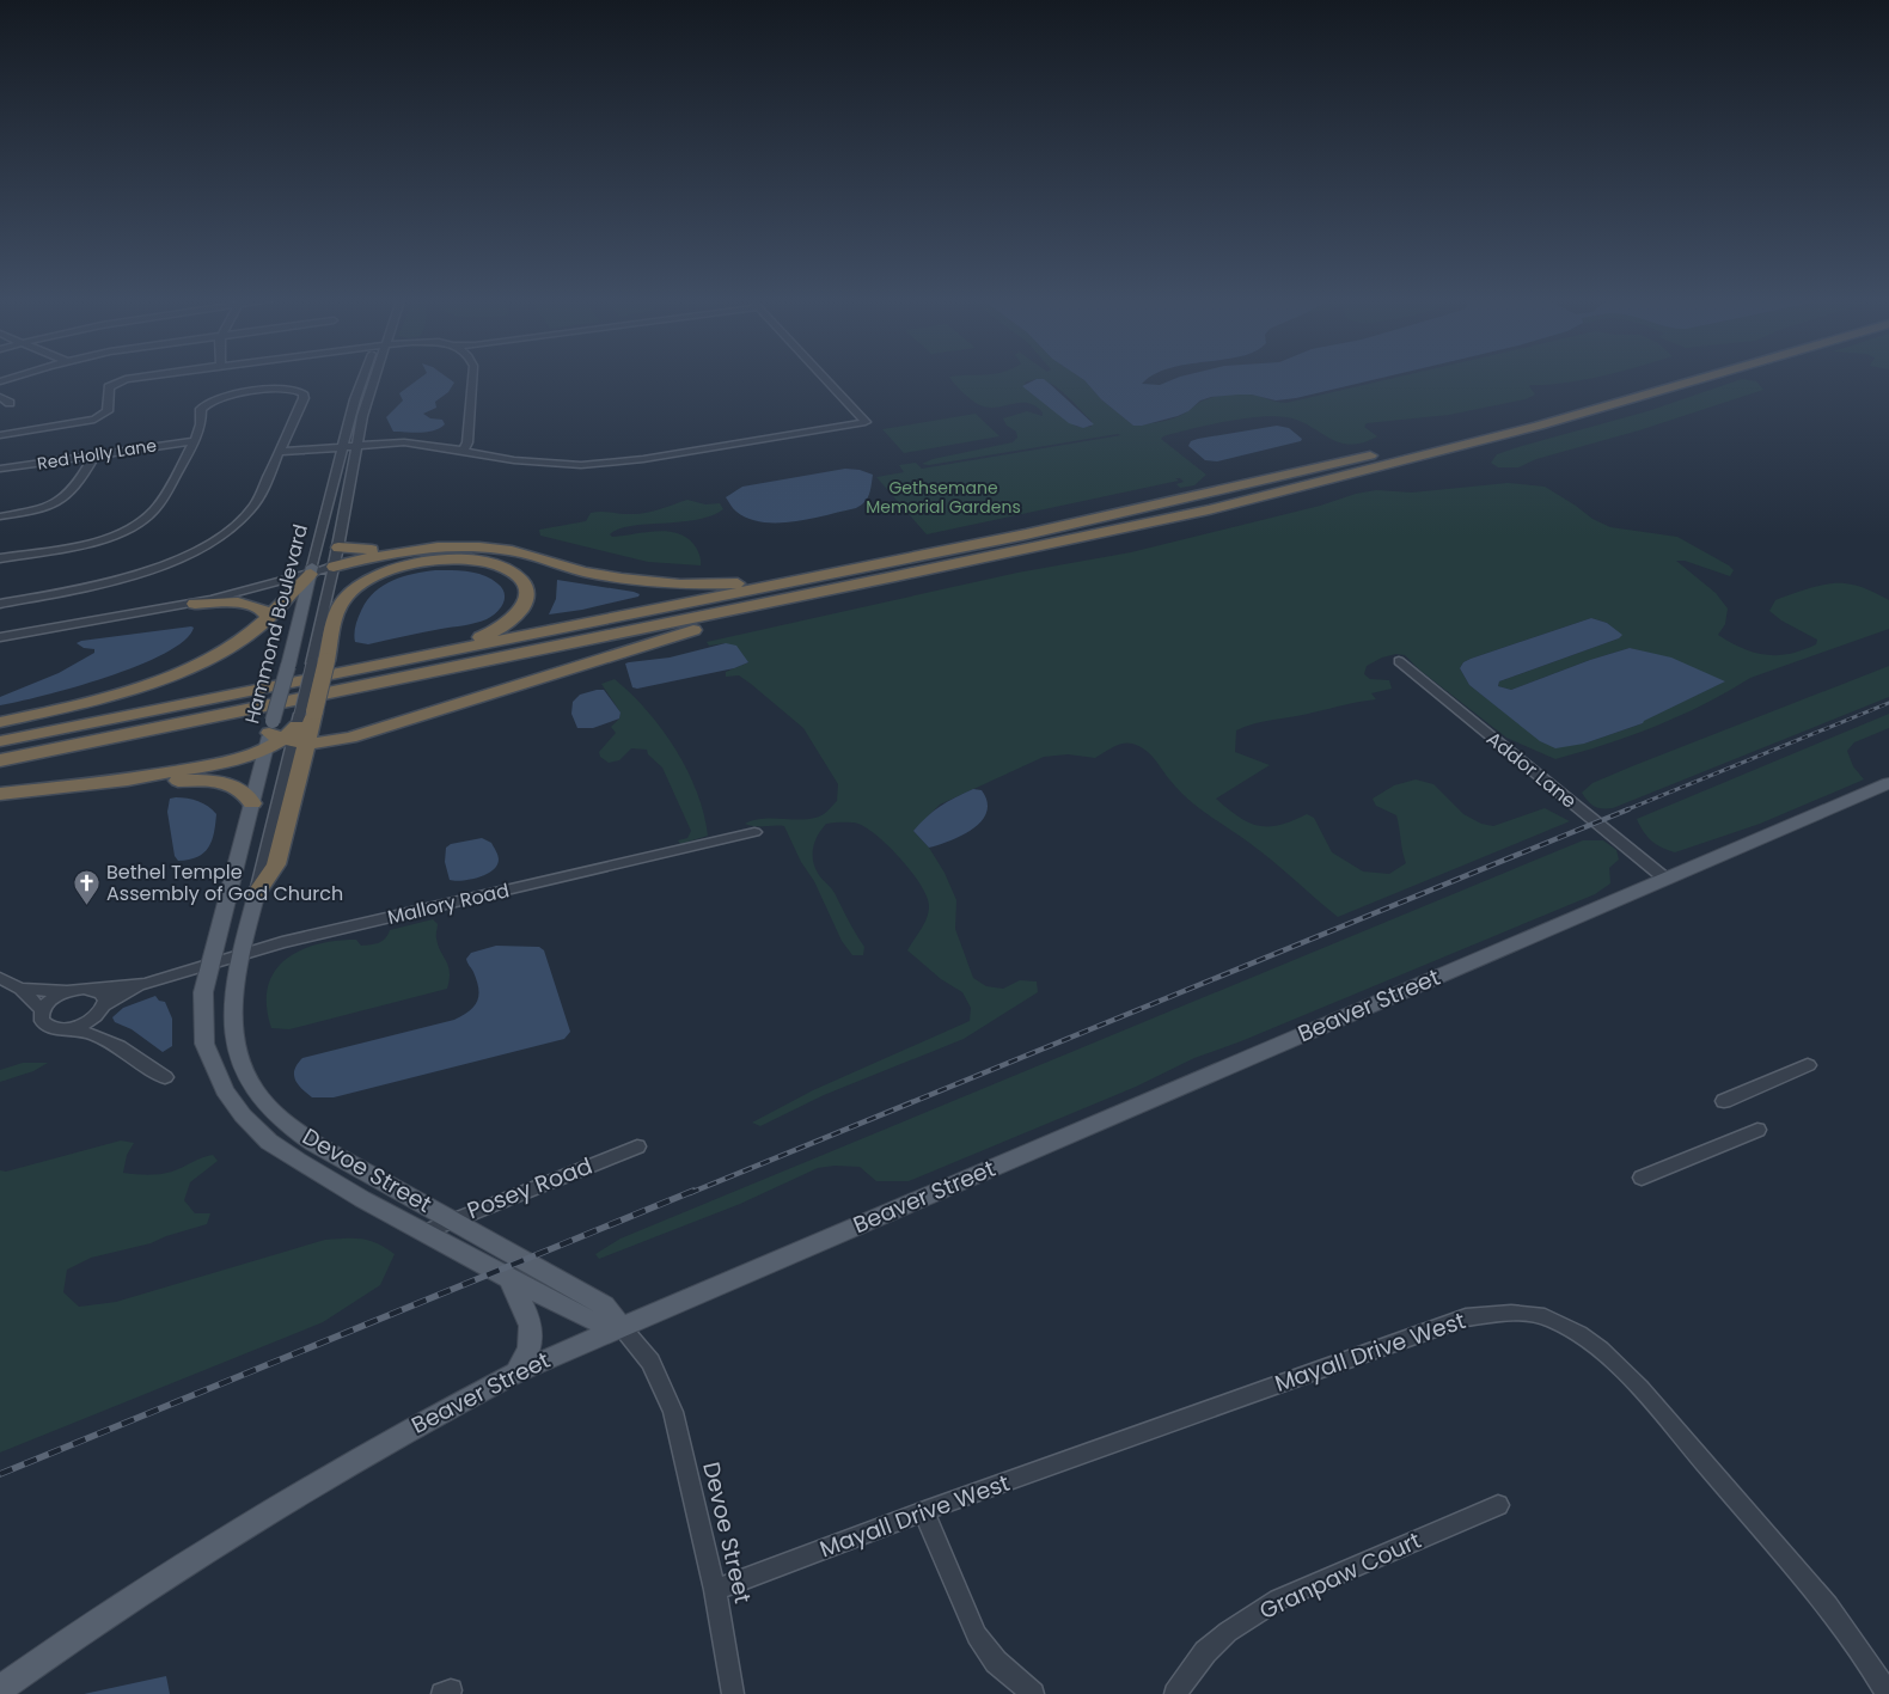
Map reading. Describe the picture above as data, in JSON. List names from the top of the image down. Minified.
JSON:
{"streets":{"main road":["Hammond Boulevard","Beaver Street","Devoe Street"],"street":["Red Holly Lane","Addor Lane","Mallory Road","Posey Road","Mayall Drive West","Granpaw Court"]},"crossings":[["Hammond Boulevard","Mallory Road"],["Hammond Boulevard","Devoe Street"],["Addor Lane","Beaver Street"],["Mallory Road","Devoe Street"],["Beaver Street","Devoe Street"],["Devoe Street","Posey Road"],["Devoe Street","Mayall Drive West"]],"parks":["Gethsemane Memorial Gardens"],"places":{"church":["Bethel Temple Assembly of God Church"]}}
